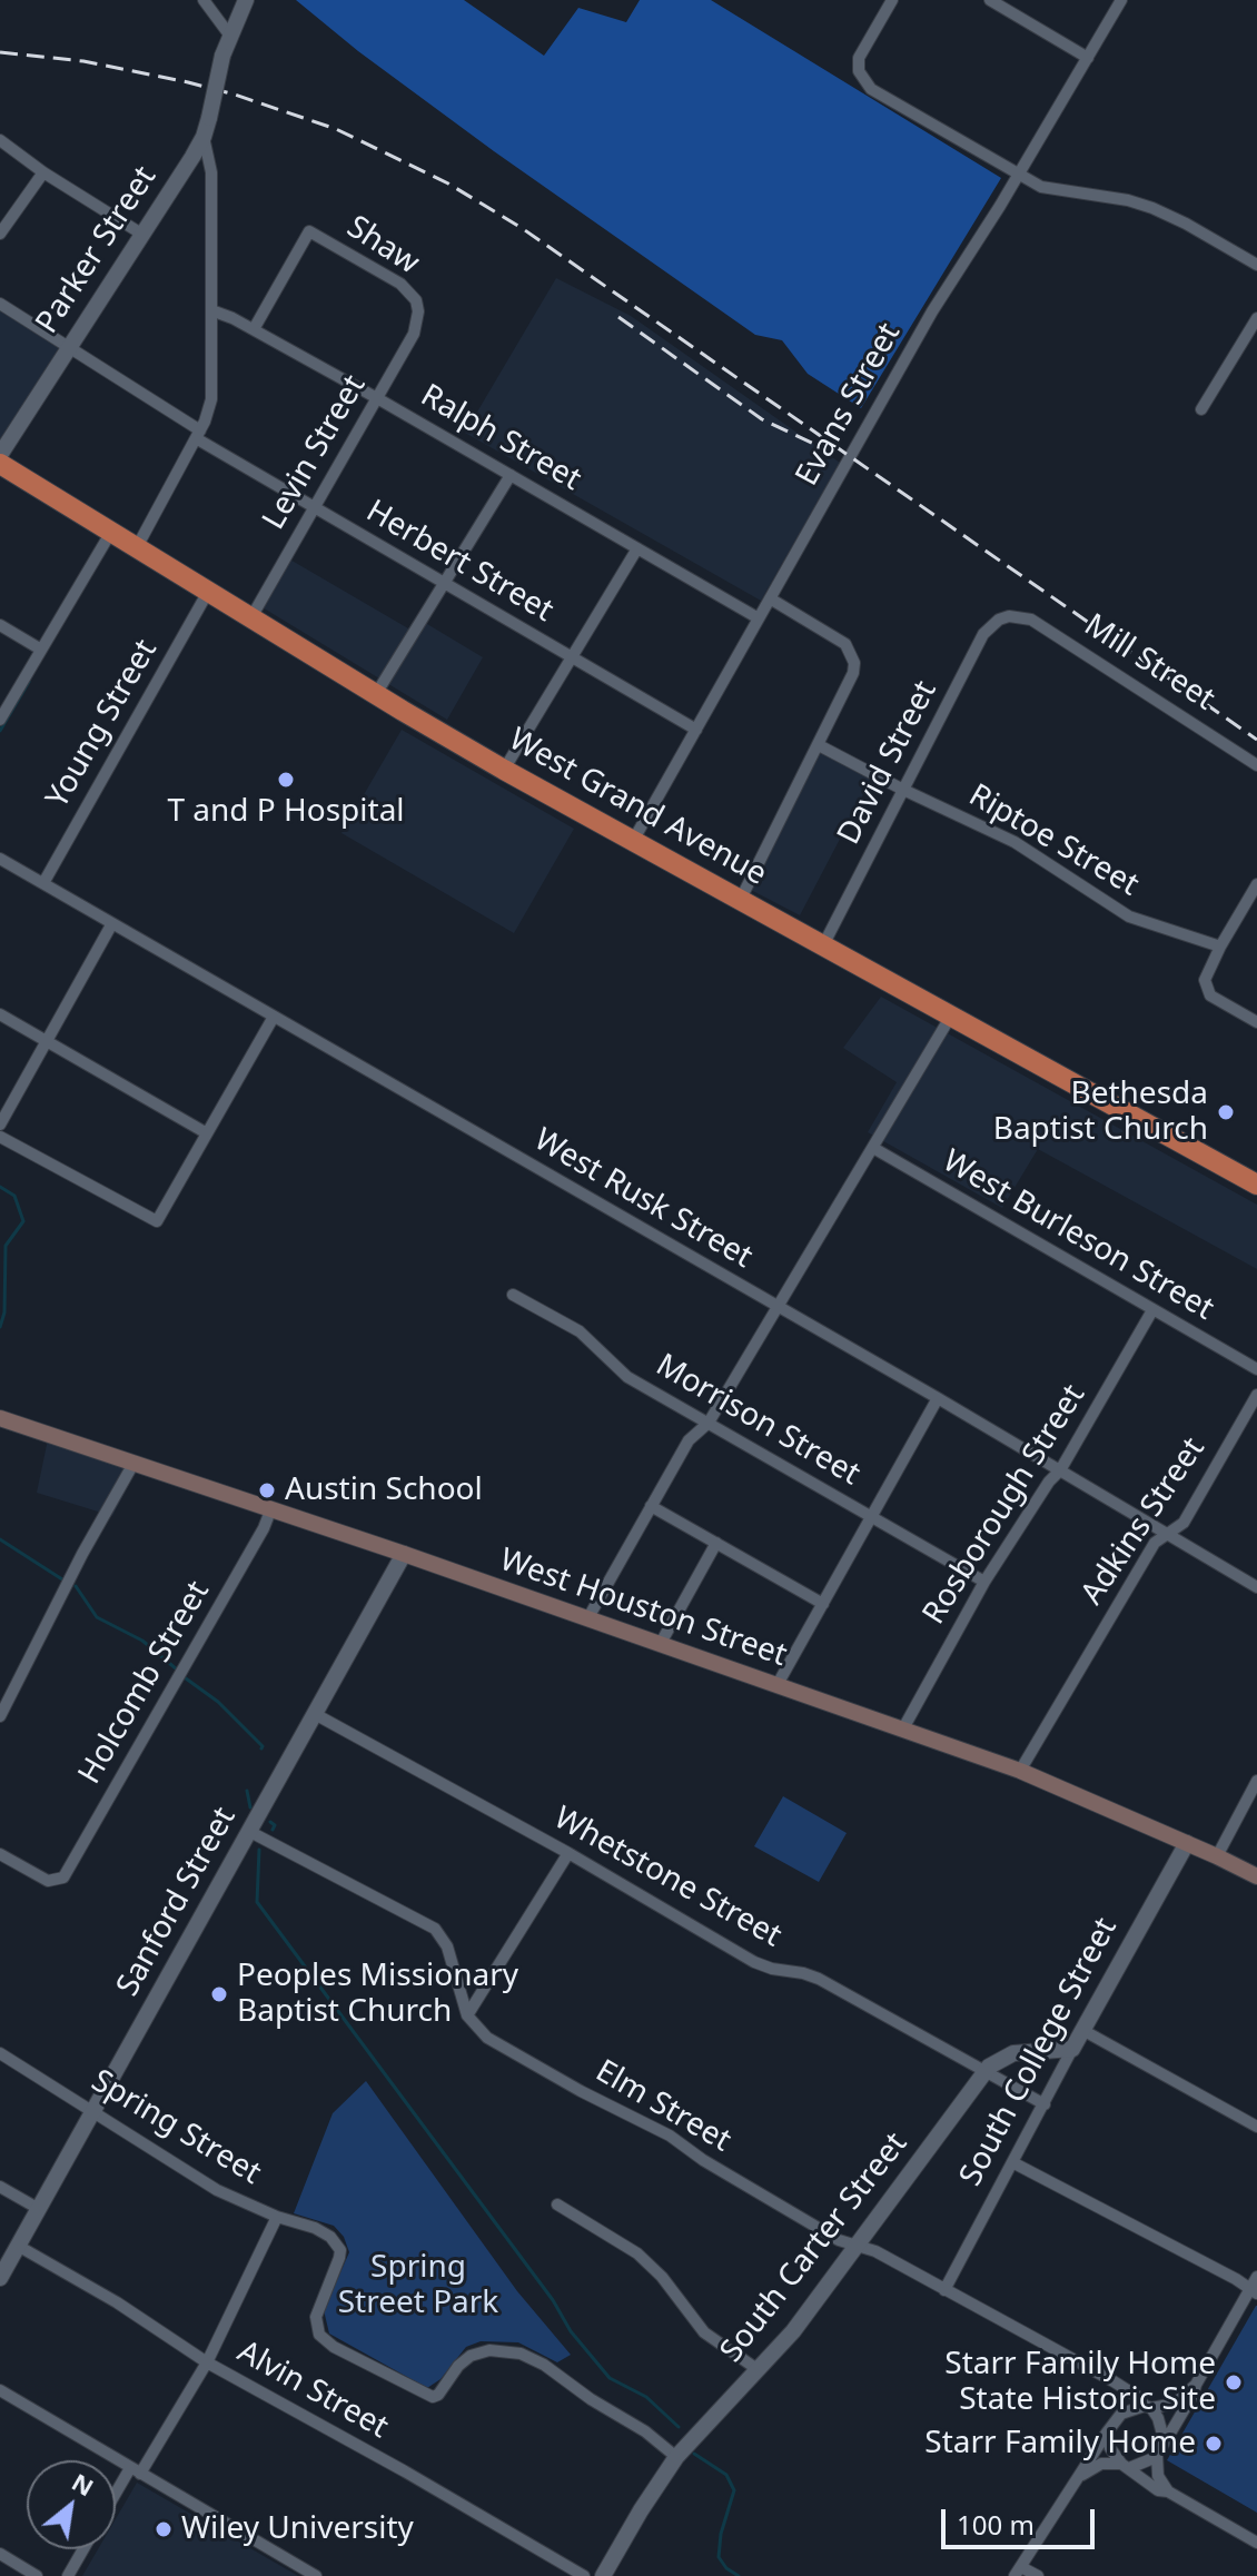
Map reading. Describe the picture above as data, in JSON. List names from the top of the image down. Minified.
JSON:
{"streets":{"highway":["West Grand Avenue"],"main road":["West Houston Street"],"street":["Shaw","Parker Street","Evans Street","Ralph Street","Levin Street","Herbert Street","Mill Street","Young Street","David Street","Riptoe Street","West Rusk Street","West Burleson Street","Morrison Street","Rosborough Street","Adkins Street","Holcomb Street","Whetstone Street","Sanford Street","South College Street","Elm Street","Spring Street","South Carter Street","Alvin Street"]},"crossings":[["Shaw","Ralph Street"],["Shaw","Levin Street"],["Parker Street","Herbert Street"],["Evans Street","Ralph Street"],["Evans Street","Herbert Street"],["Evans Street","West Grand Avenue"],["Ralph Street","Levin Street"],["Levin Street","Herbert Street"],["Levin Street","West Grand Avenue"],["Mill Street","David Street"],["Young Street","West Grand Avenue"],["Young Street","West Rusk Street"],["David Street","West Grand Avenue"],["David Street","Riptoe Street"],["West Rusk Street","Rosborough Street"],["West Rusk Street","Adkins Street"],["West Burleson Street","Rosborough Street"],["Morrison Street","Rosborough Street"],["Rosborough Street","West Houston Street"],["Adkins Street","West Houston Street"],["West Houston Street","Holcomb Street"],["West Houston Street","Sanford Street"],["West Houston Street","South College Street"],["Whetstone Street","Sanford Street"],["Whetstone Street","South College Street"],["Whetstone Street","South Carter Street"],["Sanford Street","Spring Street"],["Sanford Street","Alvin Street"],["South College Street","Elm Street"],["South College Street","South Carter Street"],["Elm Street","South Carter Street"],["Spring Street","South Carter Street"]],"parks":["Spring Street Park"],"places":["T and P Hospital","Bethesda Baptist Church","Austin School","Peoples Missionary Baptist Church","Starr Family Home State Historic Site","Starr Family Home","Wiley University"],"scale_bar":"100 m","north":"top right"}
